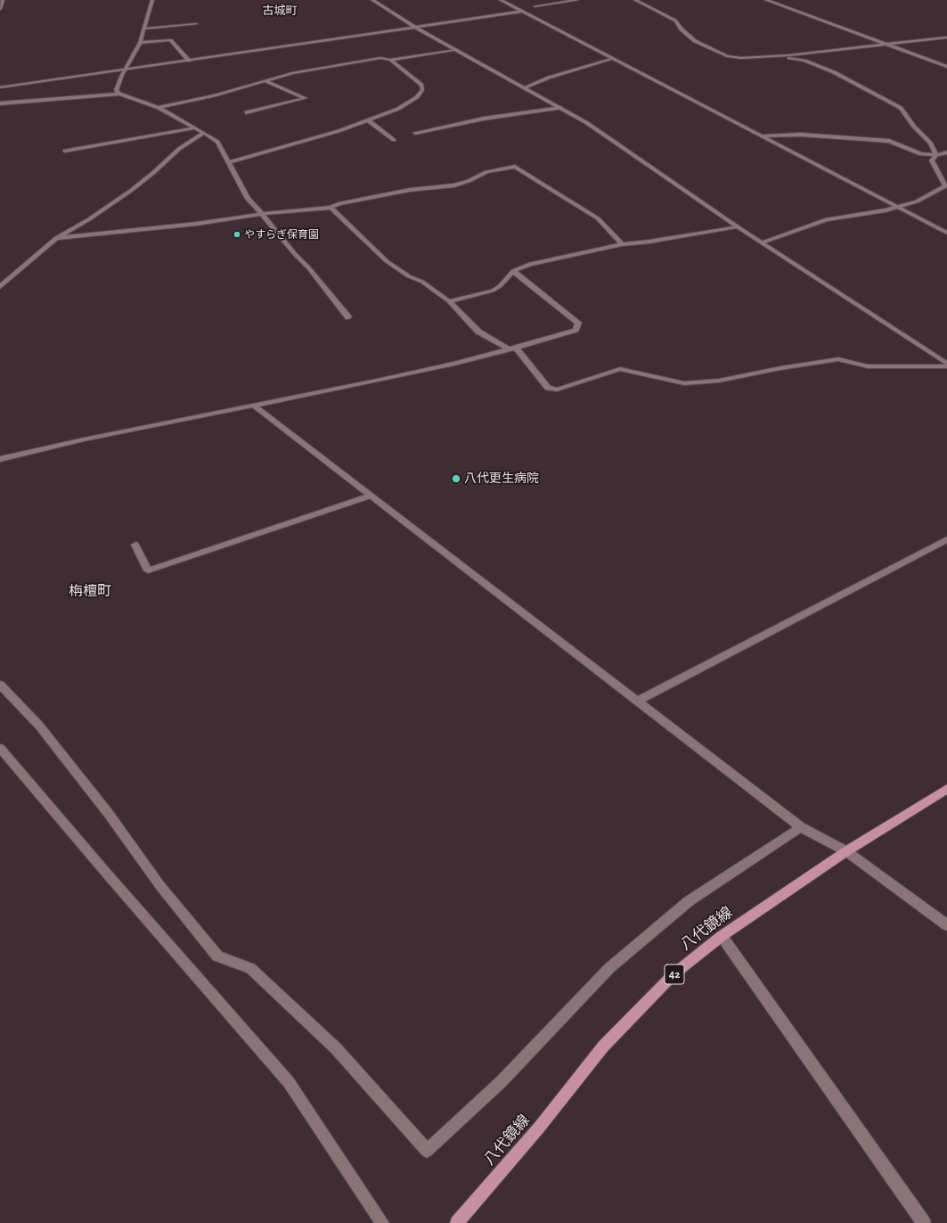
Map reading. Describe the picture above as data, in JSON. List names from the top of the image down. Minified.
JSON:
{"streets":{"main road":["八代鏡線","42"]},"districts":["古城町","栴檀町"],"places":["やすらぎ保育園","八代更生病院"]}
